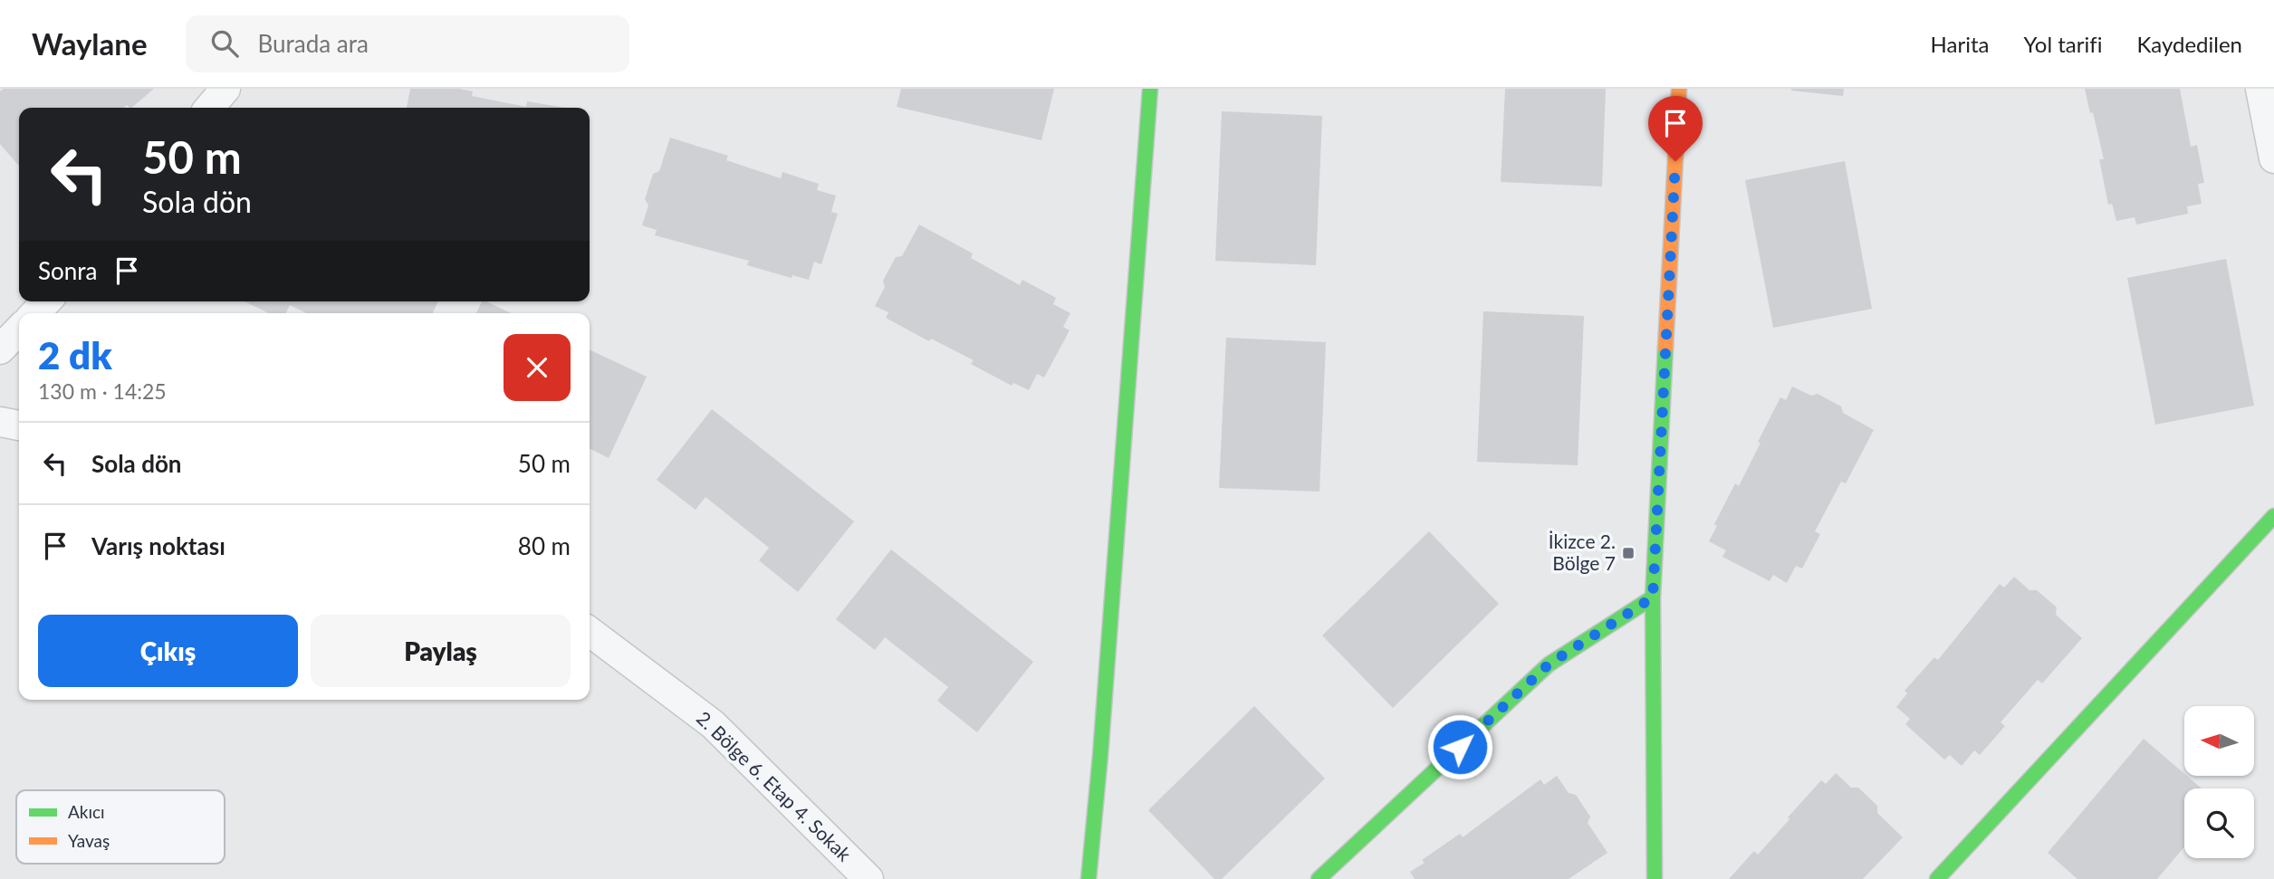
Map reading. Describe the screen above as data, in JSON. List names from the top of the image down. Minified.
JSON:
{"streets":{"street":["2. Bölge 6. Etap 4. Sokak"]},"places":{"transit":["İkizce 2. Bölge 7"]},"legend":["Akıcı","Yavaş"],"north":"left","page":{"header":"Waylane","search":"Burada ara","nav":["Harita","Yol tarifi","Kaydedilen"],"turn":["50 m","Sola dön"],"then":"Sonra","heading":["2 dk","130 m · 14:25"],"list":[{"name":"Sola dön","value":"50 m"},{"name":"Varış noktası","value":"80 m"}],"buttons":["Çıkış","Paylaş"]}}
